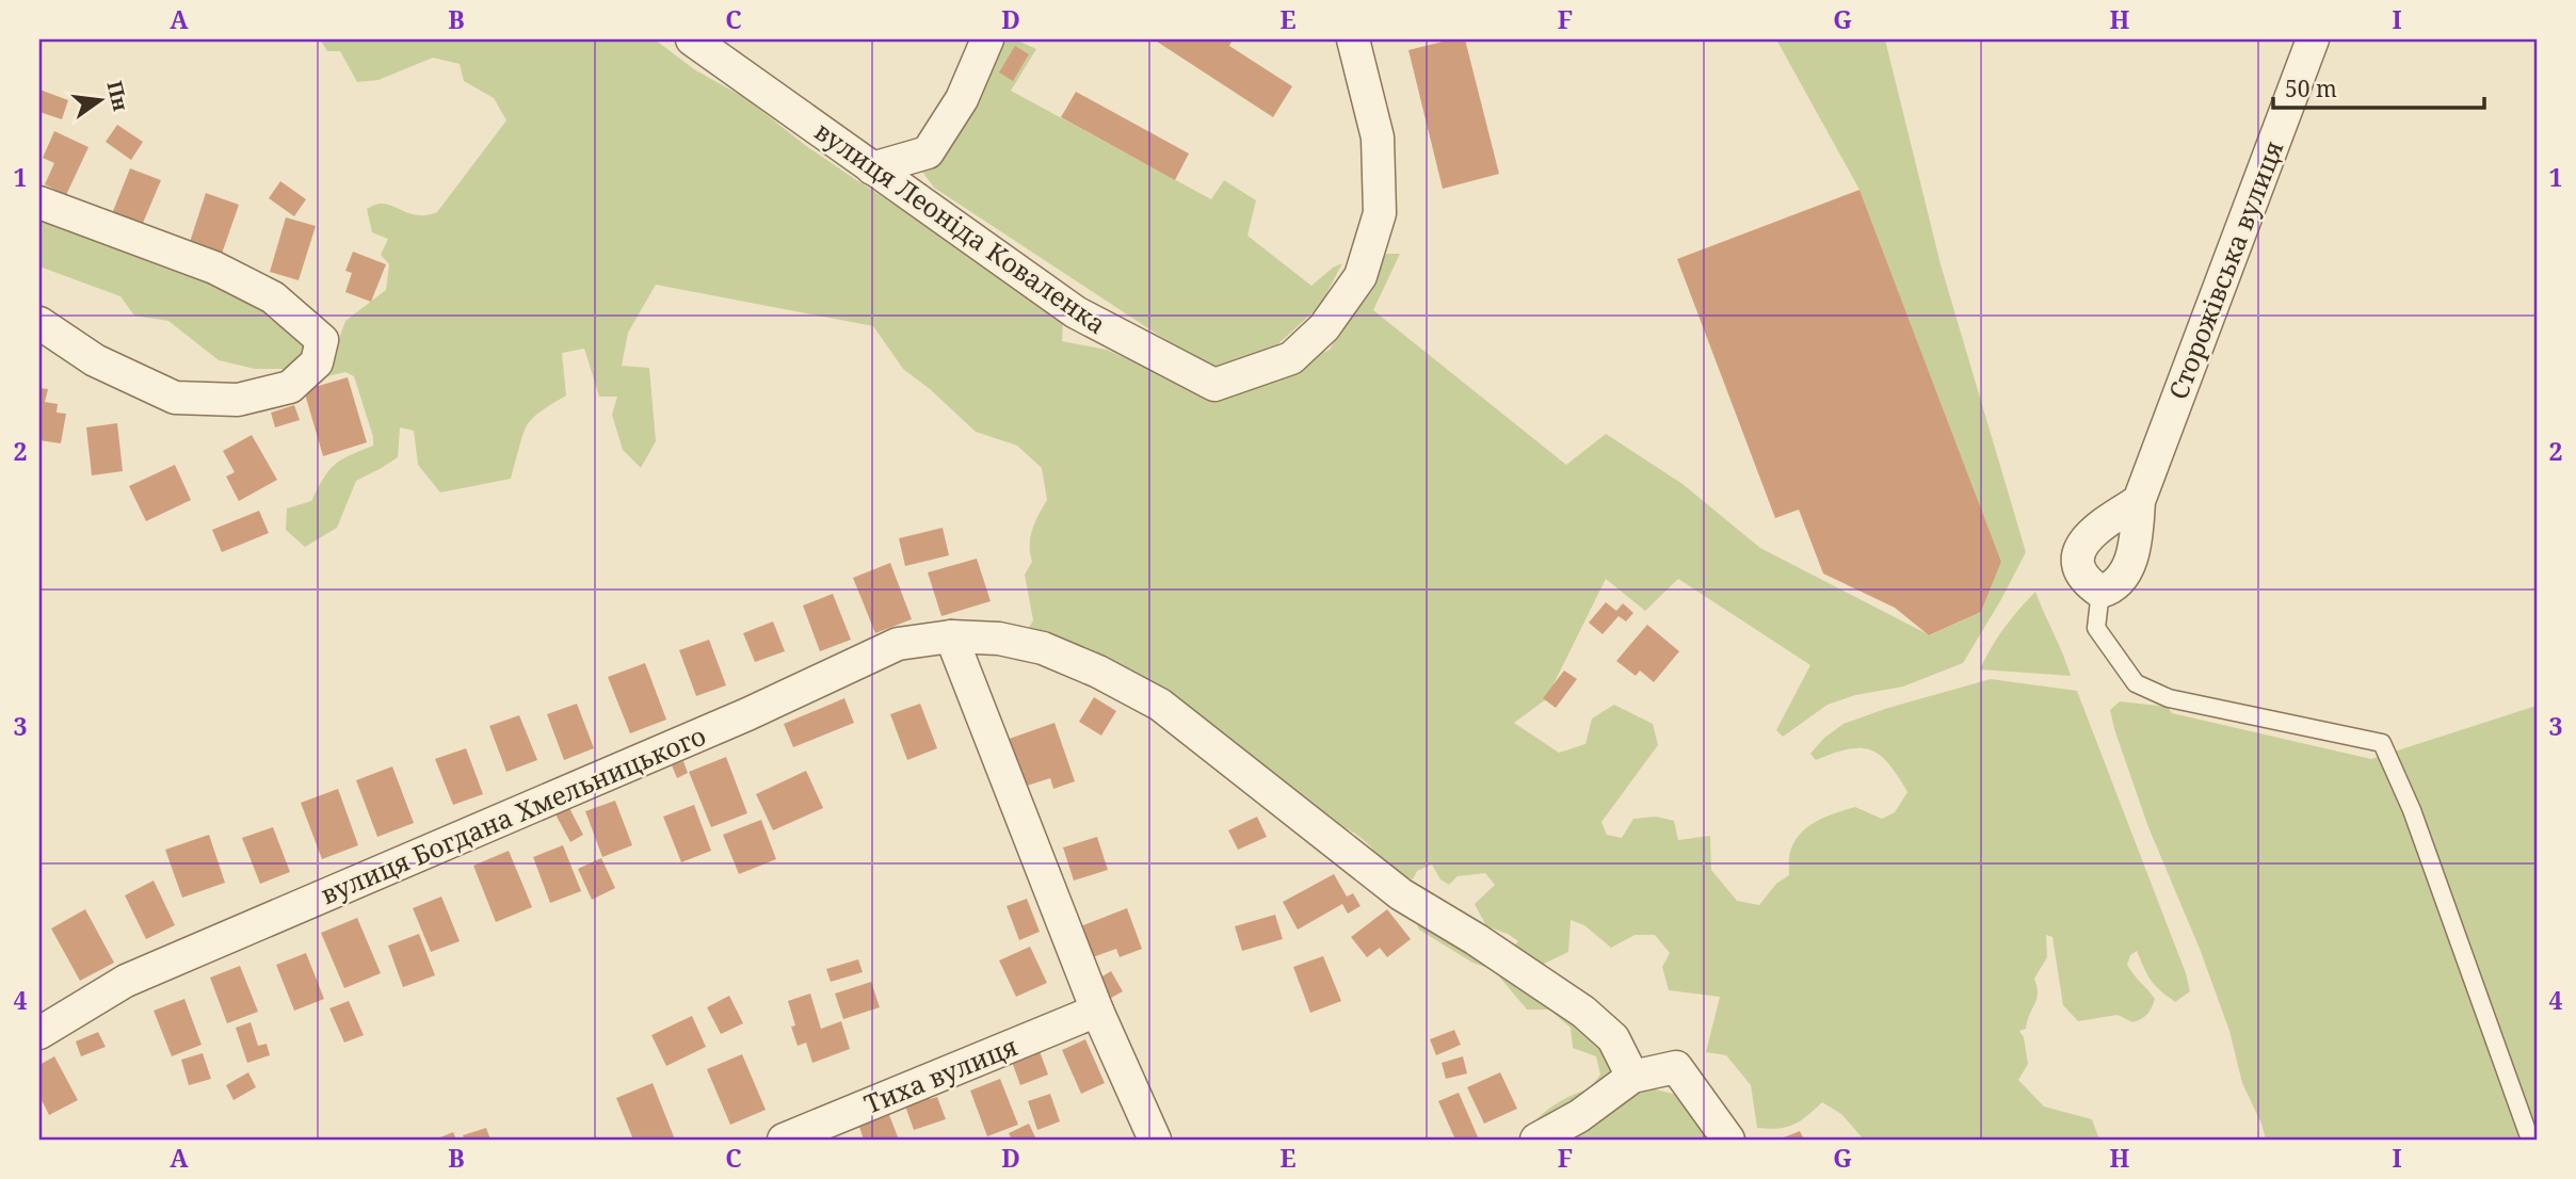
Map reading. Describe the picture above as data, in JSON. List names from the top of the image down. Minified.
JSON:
{"streets":{"street":["вулиця Леоніда Коваленка","Сторожівська вулиця","вулиця Богдана Хмельницького","Тиха вулиця"]},"scale_bar":"50 m","north":"right","grid":{"columns":["A","B","C","D","E","F","G","H","I"],"rows":["1","2","3","4"]}}
